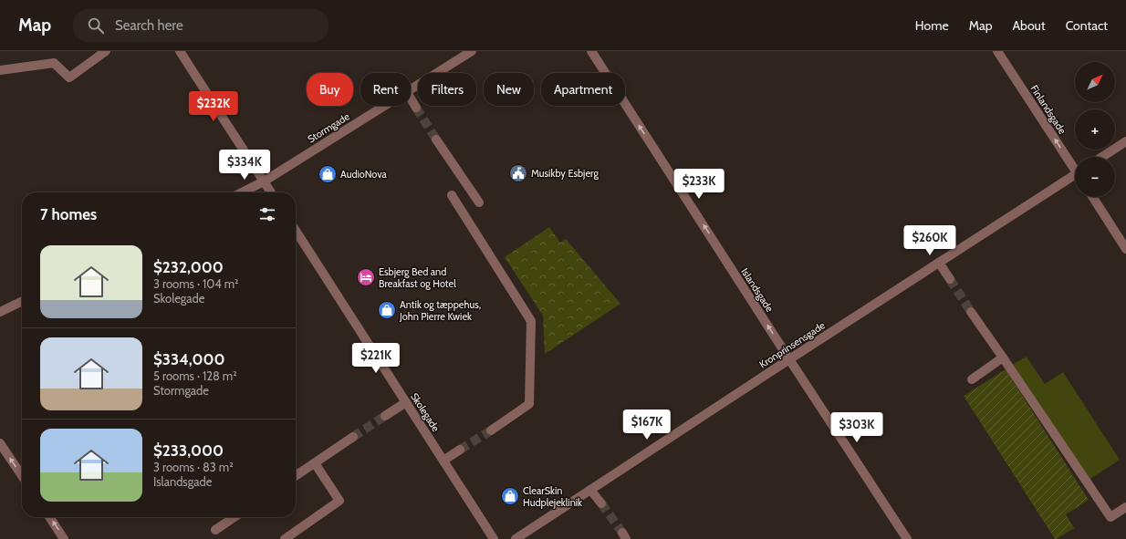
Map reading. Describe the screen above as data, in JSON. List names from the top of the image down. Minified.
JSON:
{"streets":{"street":["Finlandsgade","Stormgade","Islandsgade","Kronprinsensgade","Skolegade"]},"crossings":[["Islandsgade","Kronprinsensgade"]],"one_way":["Finlandsgade","Islandsgade"],"places":{"public building":["Musikby Esbjerg"],"shop":["AudioNova","Antik og tæppehus, John Pierre Kwiek","ClearSkin Hudplejeklinik"],"hotel":["Esbjerg Bed and Breakfast og Hotel"]},"north":"top right","page":{"header":"Map","search":"Search here","nav":["Home","Map","About","Contact"],"map_buttons":["+","−"],"chip":["Buy","Rent","Filters","New","Apartment"],"price":["$232K","$334K","$233K","$260K","$221K","$167K","$303K"],"heading":"7 homes","list":[{"name":"$232,000","note":"3 rooms · 104 m² · Skolegade"},{"name":"$334,000","note":"5 rooms · 128 m² · Stormgade"},{"name":"$233,000","note":"3 rooms · 83 m² · Islandsgade"}]}}
